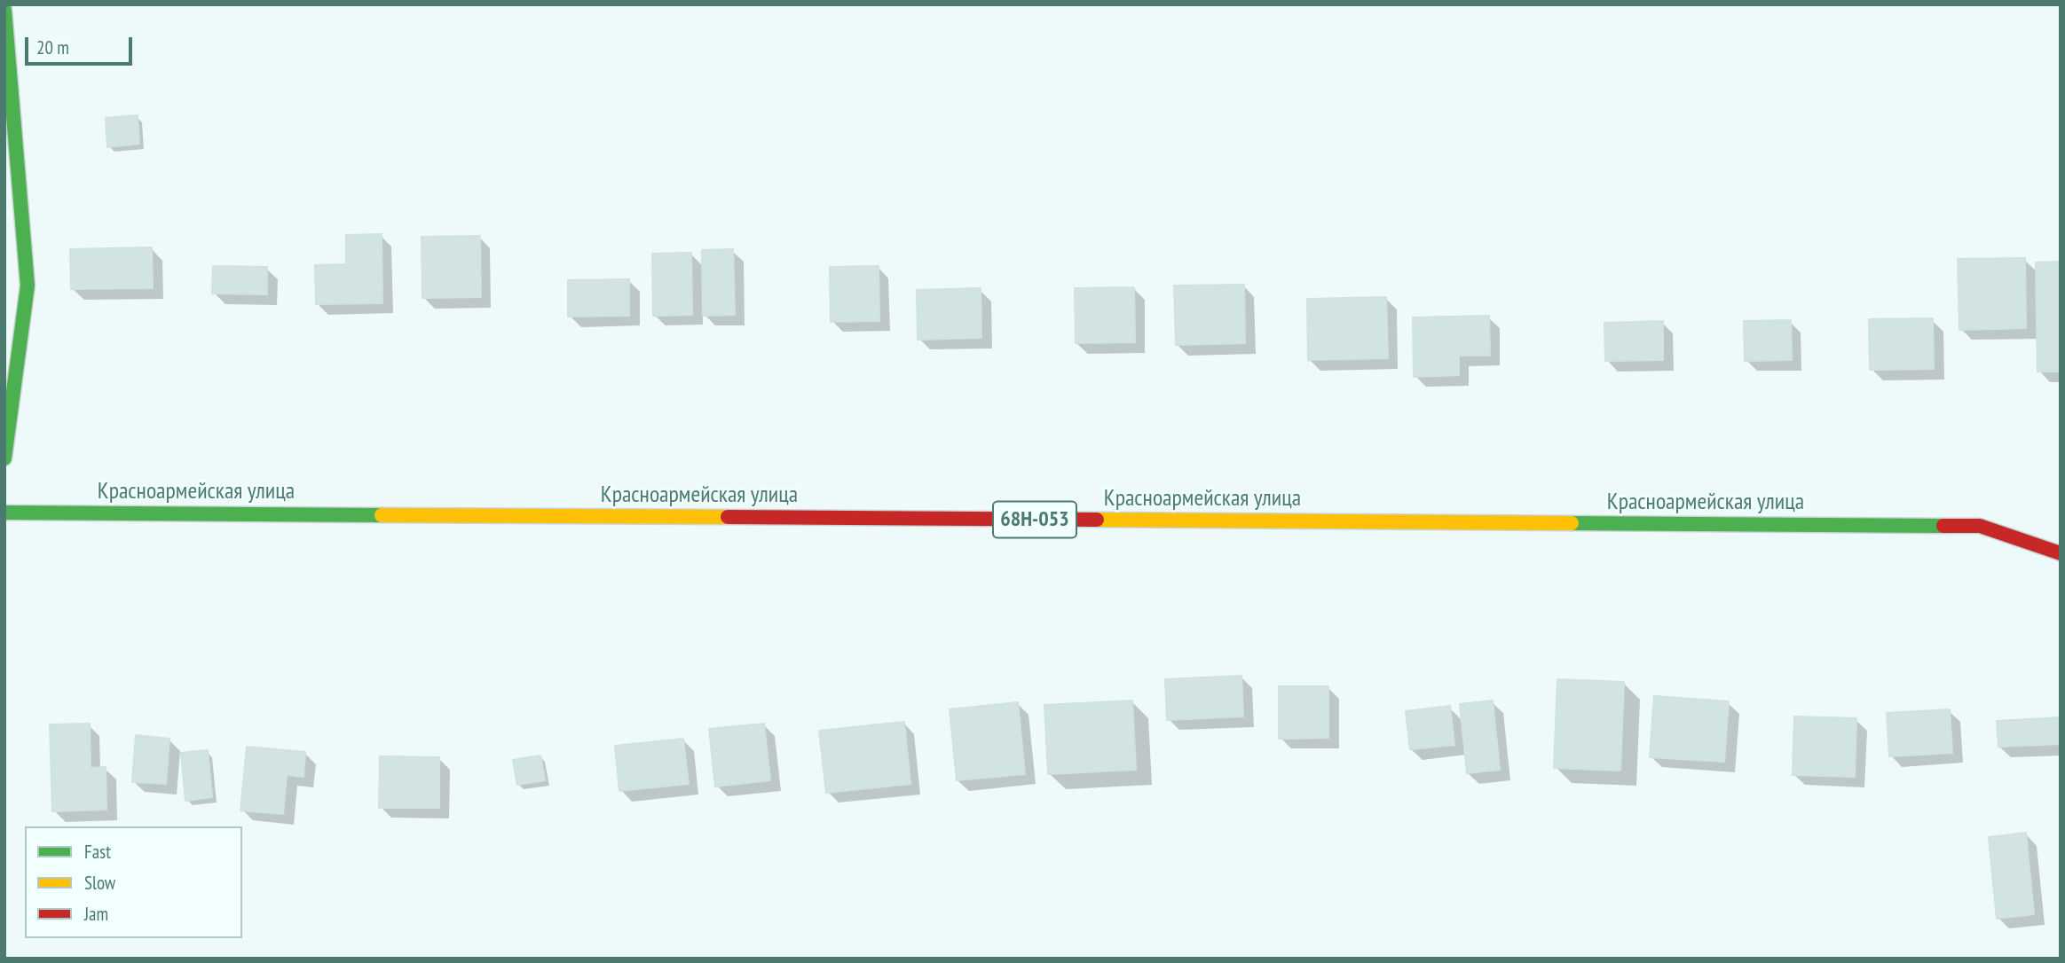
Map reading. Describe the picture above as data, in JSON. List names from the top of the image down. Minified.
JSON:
{"streets":{"main road":["Красноармейская улица","68Н-053"]},"legend":["Fast","Slow","Jam"],"scale_bar":"20 m"}
